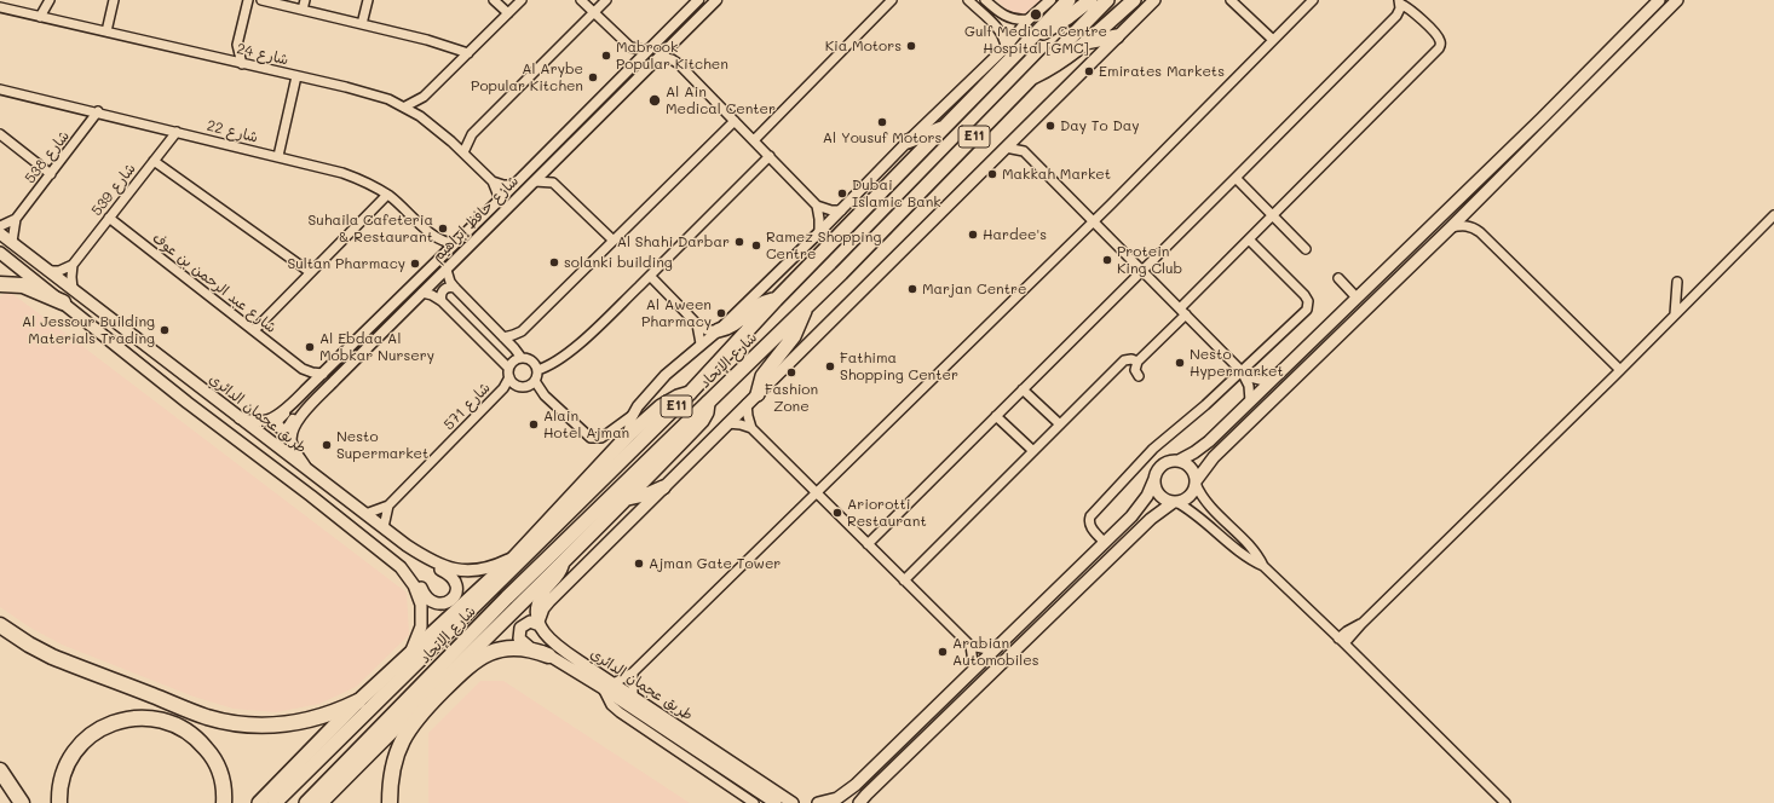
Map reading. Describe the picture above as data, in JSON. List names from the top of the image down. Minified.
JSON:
{"streets":{"main road":["E11","شارع الإتحاد","طريق عجمان الدائري"],"street":["شارع 24","شارع 22","شارع 538","شارع 539","شارع حافظ إبراهيم","شارع عبد الرحمن بن عوف","شارع 571"]},"crossings":[["شارع 24","شارع حافظ إبراهيم"],["شارع 22","شارع 538"],["شارع 22","شارع 539"],["شارع 22","شارع حافظ إبراهيم"],["شارع 539","شارع عبد الرحمن بن عوف"],["شارع حافظ إبراهيم","شارع عبد الرحمن بن عوف"],["شارع حافظ إبراهيم","طريق عجمان الدائري"],["شارع 571","طريق عجمان الدائري"]],"places":["Gulf Medical Centre Hospital [GMC]","Kia Motors","Mabrook Popular Kitchen","Emirates Markets","Al Arybe Popular Kitchen","Al Ain Medical Center","Al Yousuf Motors","Day To Day","Makkah Market","Dubai Islamic Bank","Suhaila Cafeteria & Restaurant","Hardee's","Al Shahi Darbar","Ramez Shopping Centre","Protein King Club","solanki building","Sultan Pharmacy","Marjan Centre","Al Aween Pharmacy","Al Jessour Building Materials Trading","Al Ebdaa Al Mobkar Nursery","Nesto Hypermarket","Fathima Shopping Center","Fashion Zone","Alain Hotel Ajman","Nesto Supermarket","Ariorotti Restaurant","Ajman Gate Tower","Arabian Automobiles"]}
